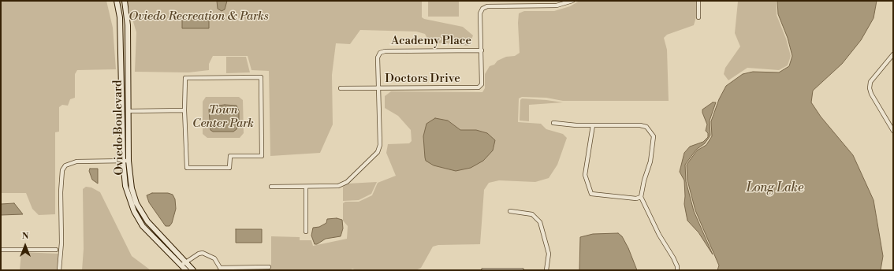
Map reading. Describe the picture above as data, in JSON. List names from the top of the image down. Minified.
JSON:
{"streets":{"street":["Academy Place","Doctors Drive","Oviedo Boulevard"]},"crossings":[["Academy Place","Doctors Drive"]],"water":["Long Lake"],"parks":["Oviedo Recreation & Parks","Town Center Park"],"north":"top"}
